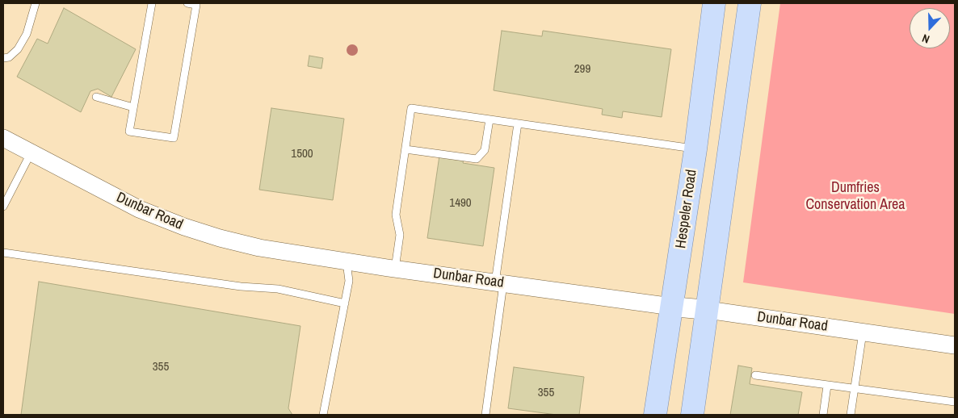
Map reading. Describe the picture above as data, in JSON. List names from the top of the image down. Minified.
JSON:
{"streets":{"main road":["Hespeler Road","Dunbar Road"]},"crossings":[["Hespeler Road","Dunbar Road"]],"parks":["Dumfries Conservation Area"],"house_numbers":["299","1500","1490","355","355"],"north":"bottom"}
